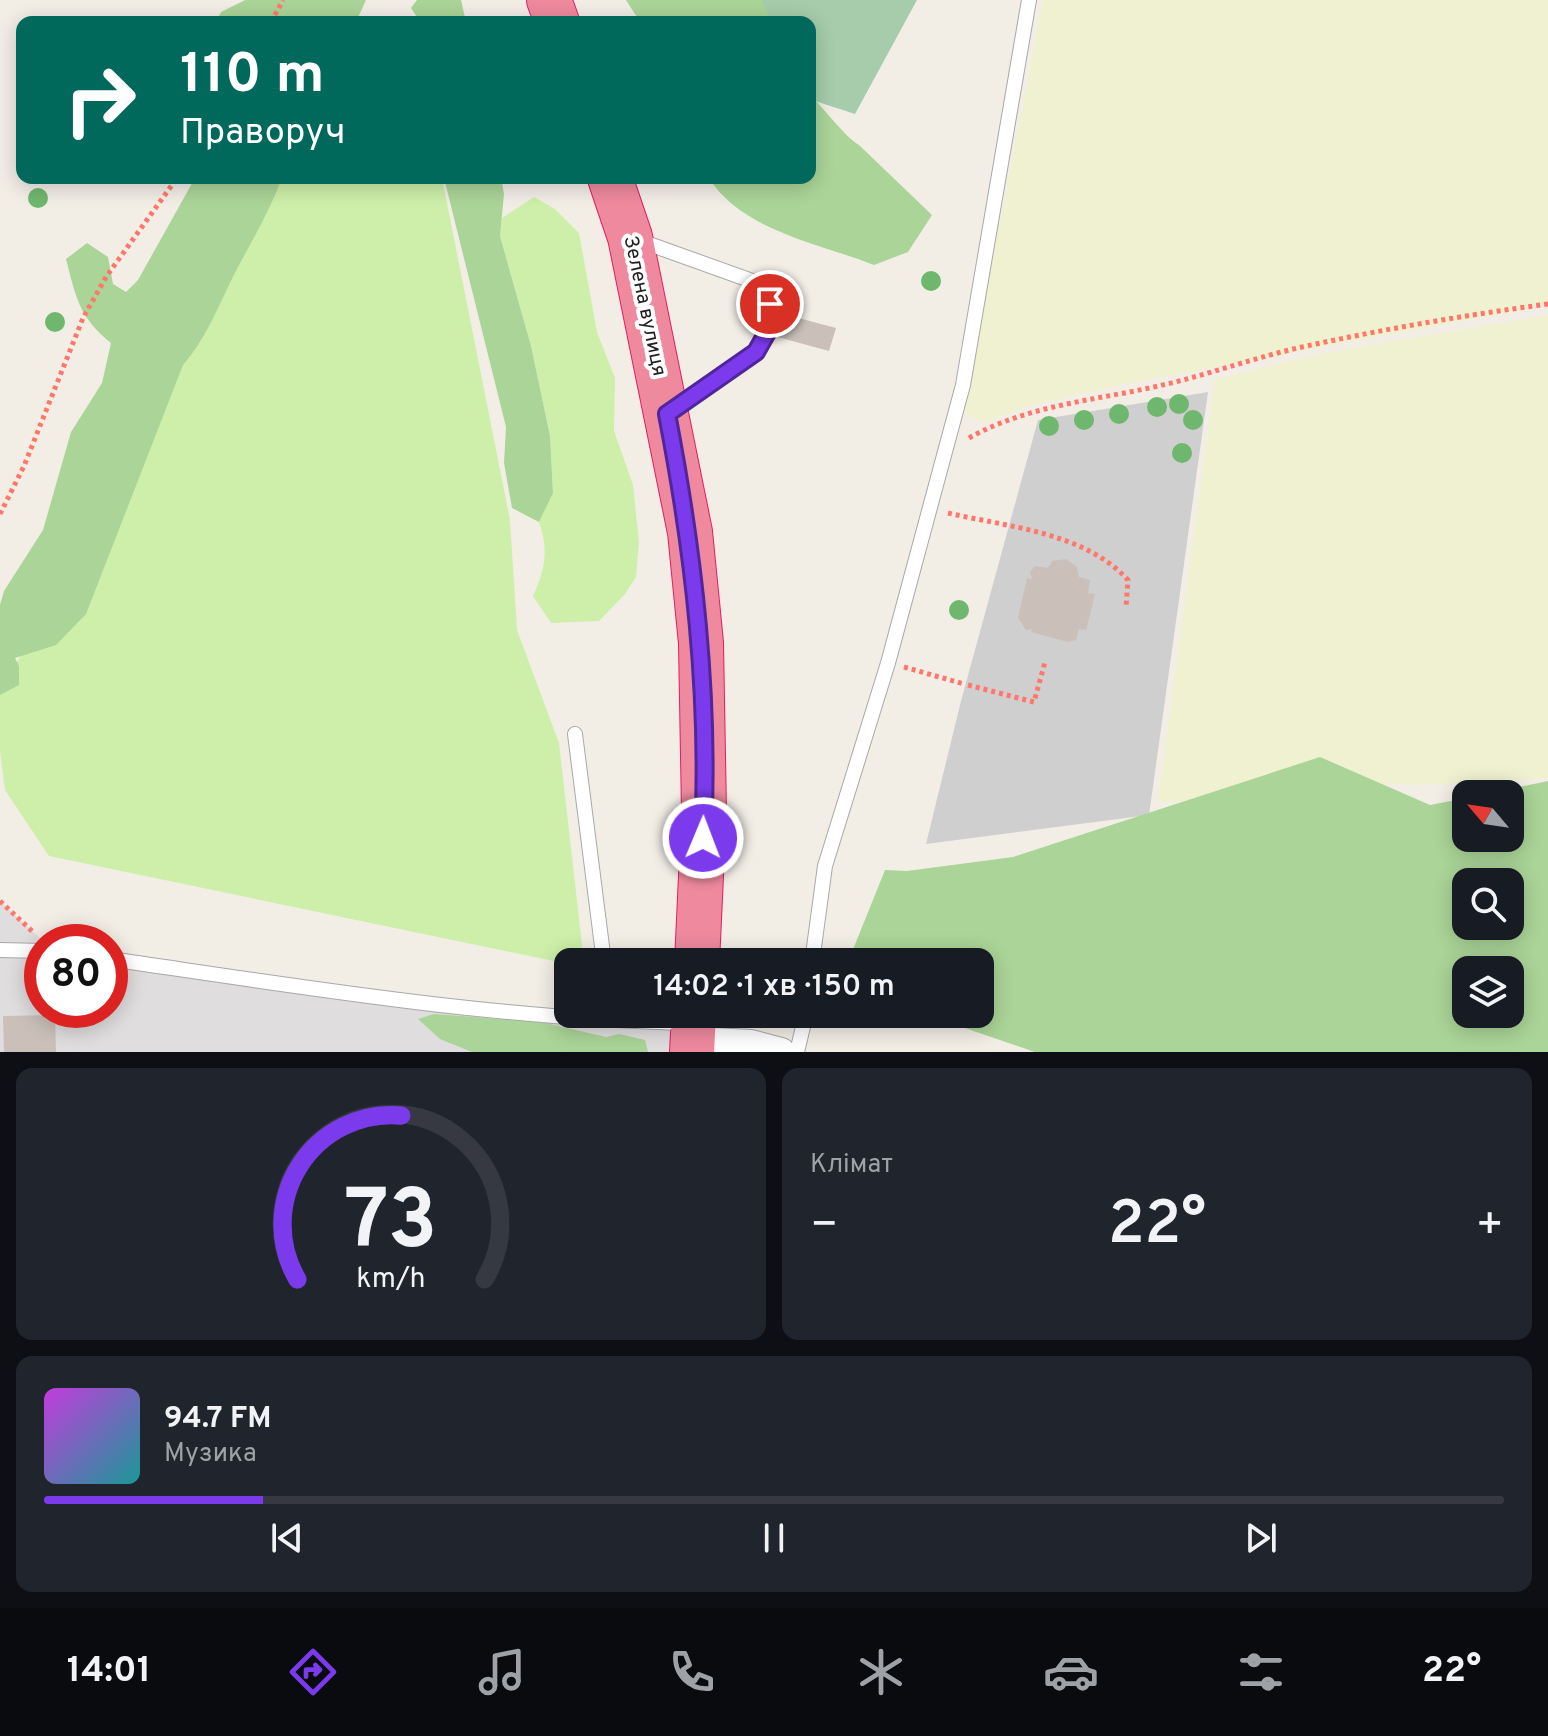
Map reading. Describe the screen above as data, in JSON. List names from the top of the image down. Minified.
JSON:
{"streets":{"highway":["Зелена вулиця"]},"north":"top left","page":{"turn":["110 m","Праворуч"],"limit":"80","trip":"14:02 · 1 хв · 150 m","tile":"Клімат","heat":["−","22°","+"],"song":["94.7 FM","Музика"],"tabs":["14:01","22°"],"gauge":["73","km/h"]}}
